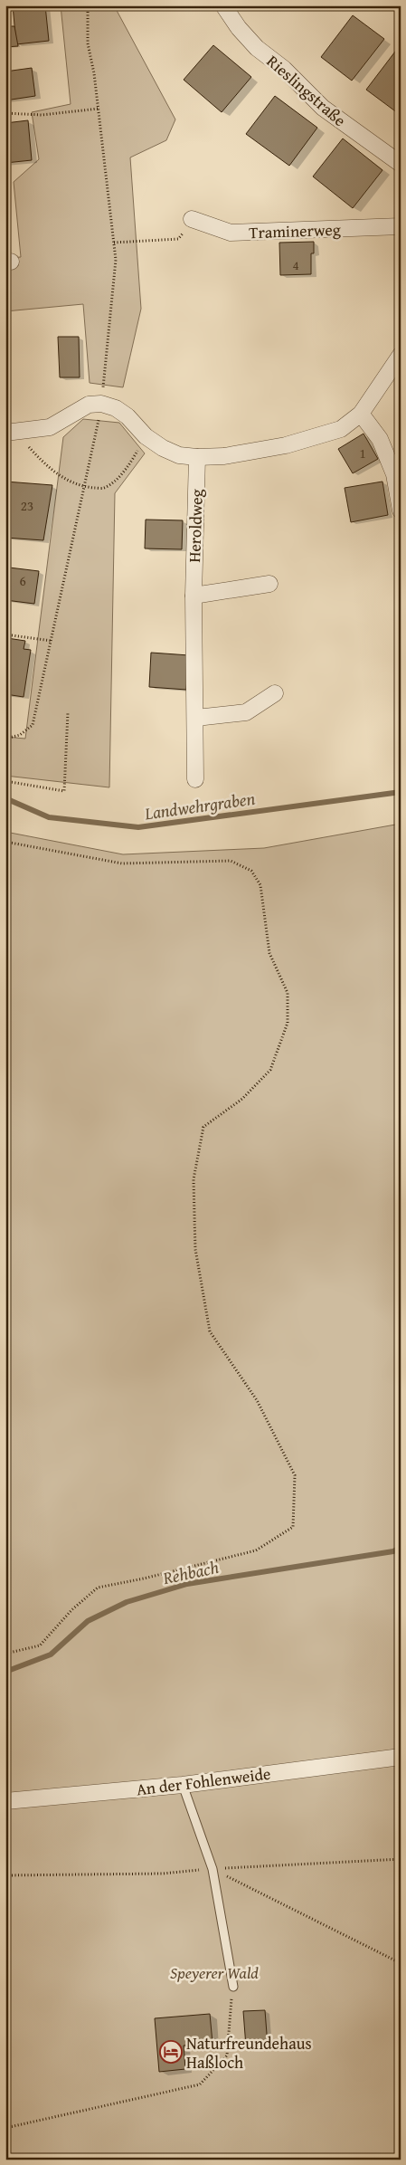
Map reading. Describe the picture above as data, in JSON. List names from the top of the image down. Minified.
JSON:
{"streets":{"street":["Rieslingstraße","Traminerweg","Heroldweg","An der Fohlenweide"]},"water":["Landwehrgraben","Rehbach"],"parks":["Speyerer Wald"],"places":{"hotel":["Naturfreundehaus Haßloch"]},"house_numbers":["4","1","23","6"]}
